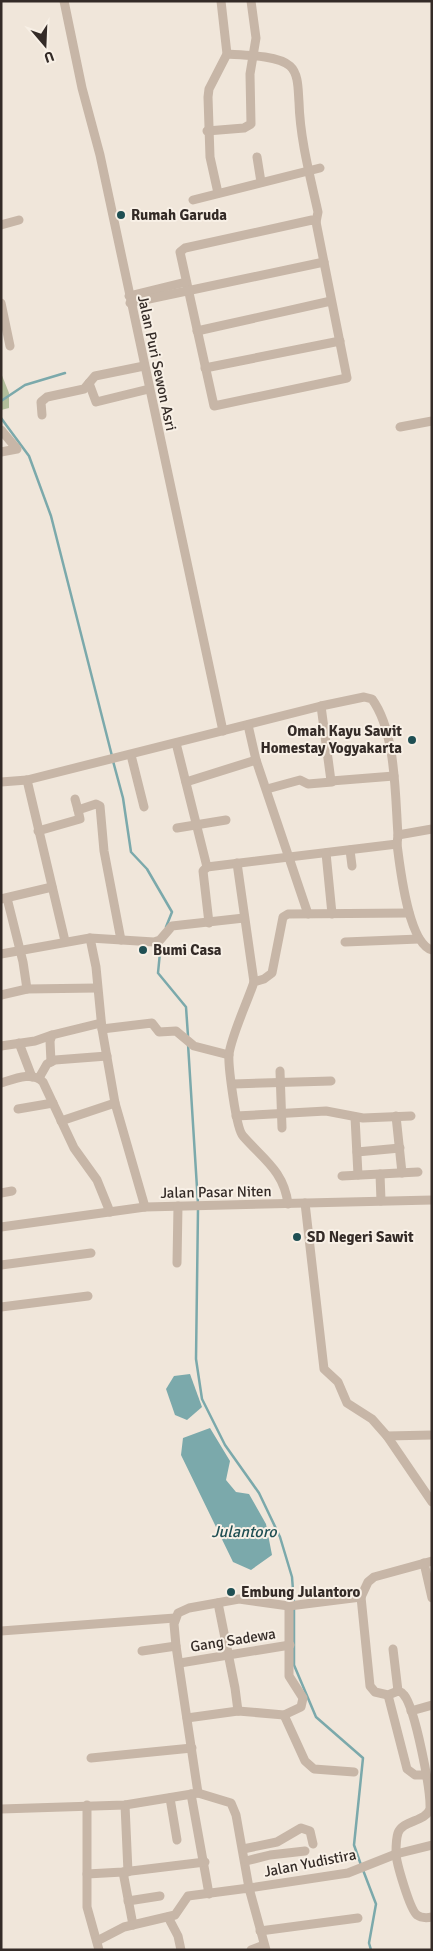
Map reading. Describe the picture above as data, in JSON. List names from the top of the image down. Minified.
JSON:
{"streets":{"street":["Jalan Puri Sewon Asri","Jalan Pasar Niten","Gang Sadewa","Jalan Yudistira"]},"water":["Julantoro"],"places":["Rumah Garuda","Omah Kayu Sawit Homestay Yogyakarta","Bumi Casa","SD Negeri Sawit","Embung Julantoro"],"north":"bottom"}
